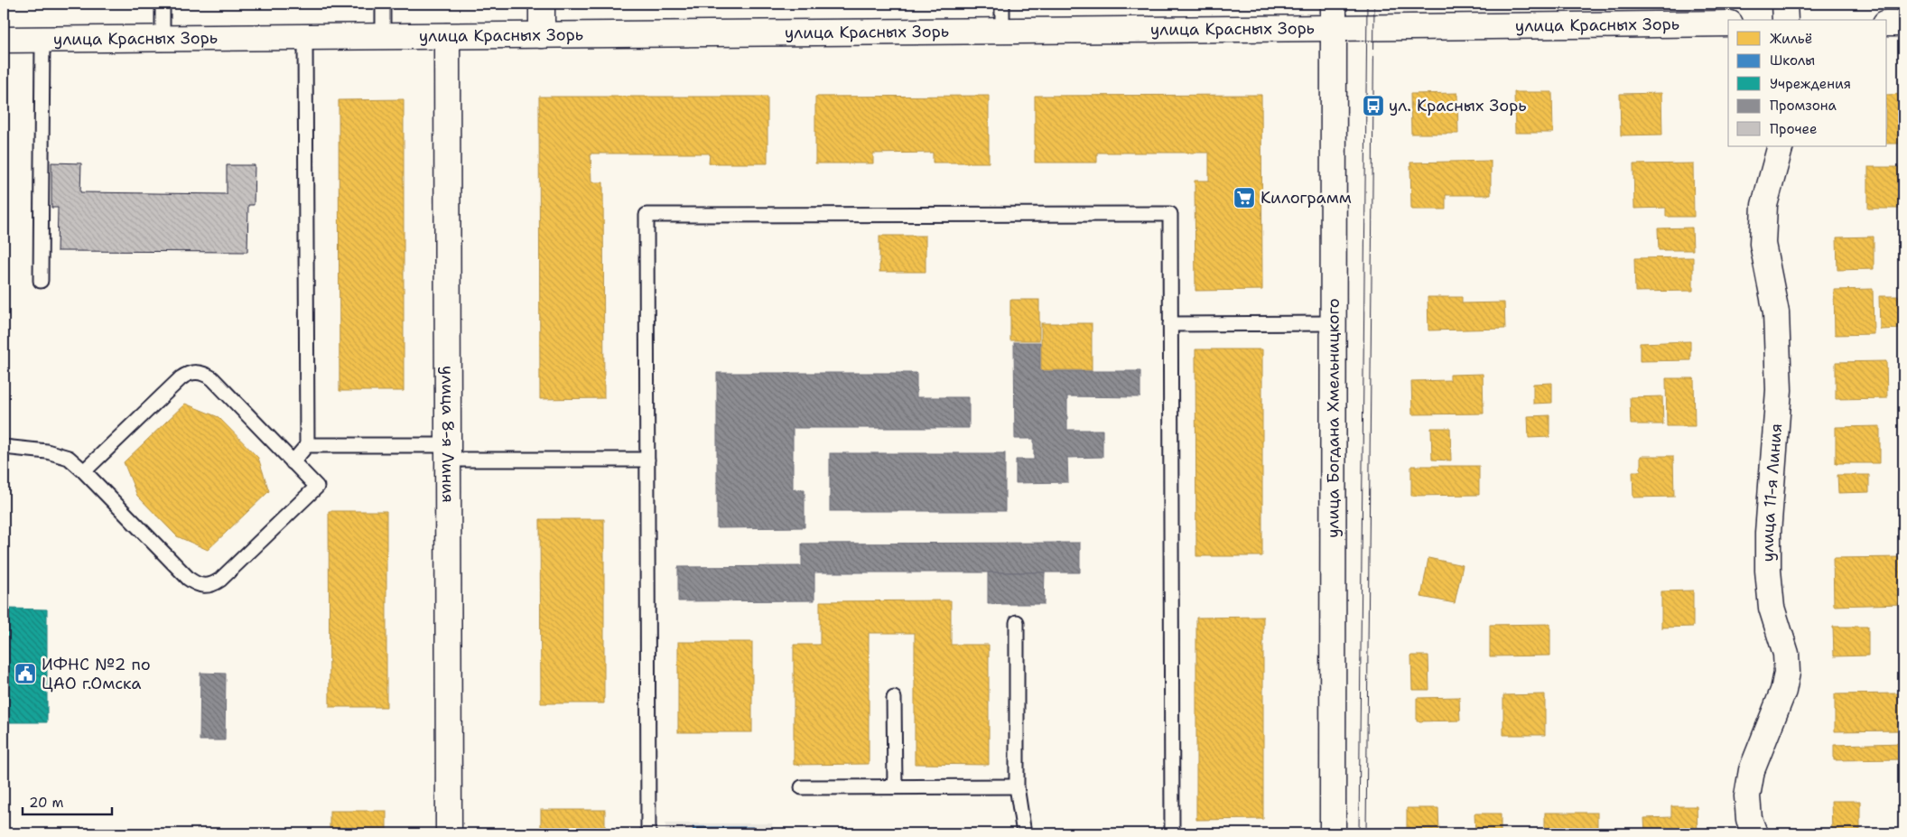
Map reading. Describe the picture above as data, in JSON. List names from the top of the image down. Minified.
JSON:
{"streets":{"street":["улица Красных Зорь","улица Богдана Хмельницкого","улица 8-я Линия","улица 11-я Линия"]},"crossings":[["улица Красных Зорь","улица Богдана Хмельницкого"],["улица Красных Зорь","улица 8-я Линия"]],"places":{"bus stop":["ул. Красных Зорь"],"supermarket":["Килограмм"],"public building":["ИФНС №2 по ЦАО г.Омска"]},"legend":["Жильё","Школы","Учреждения","Промзона","Прочее"],"scale_bar":"20 m"}
